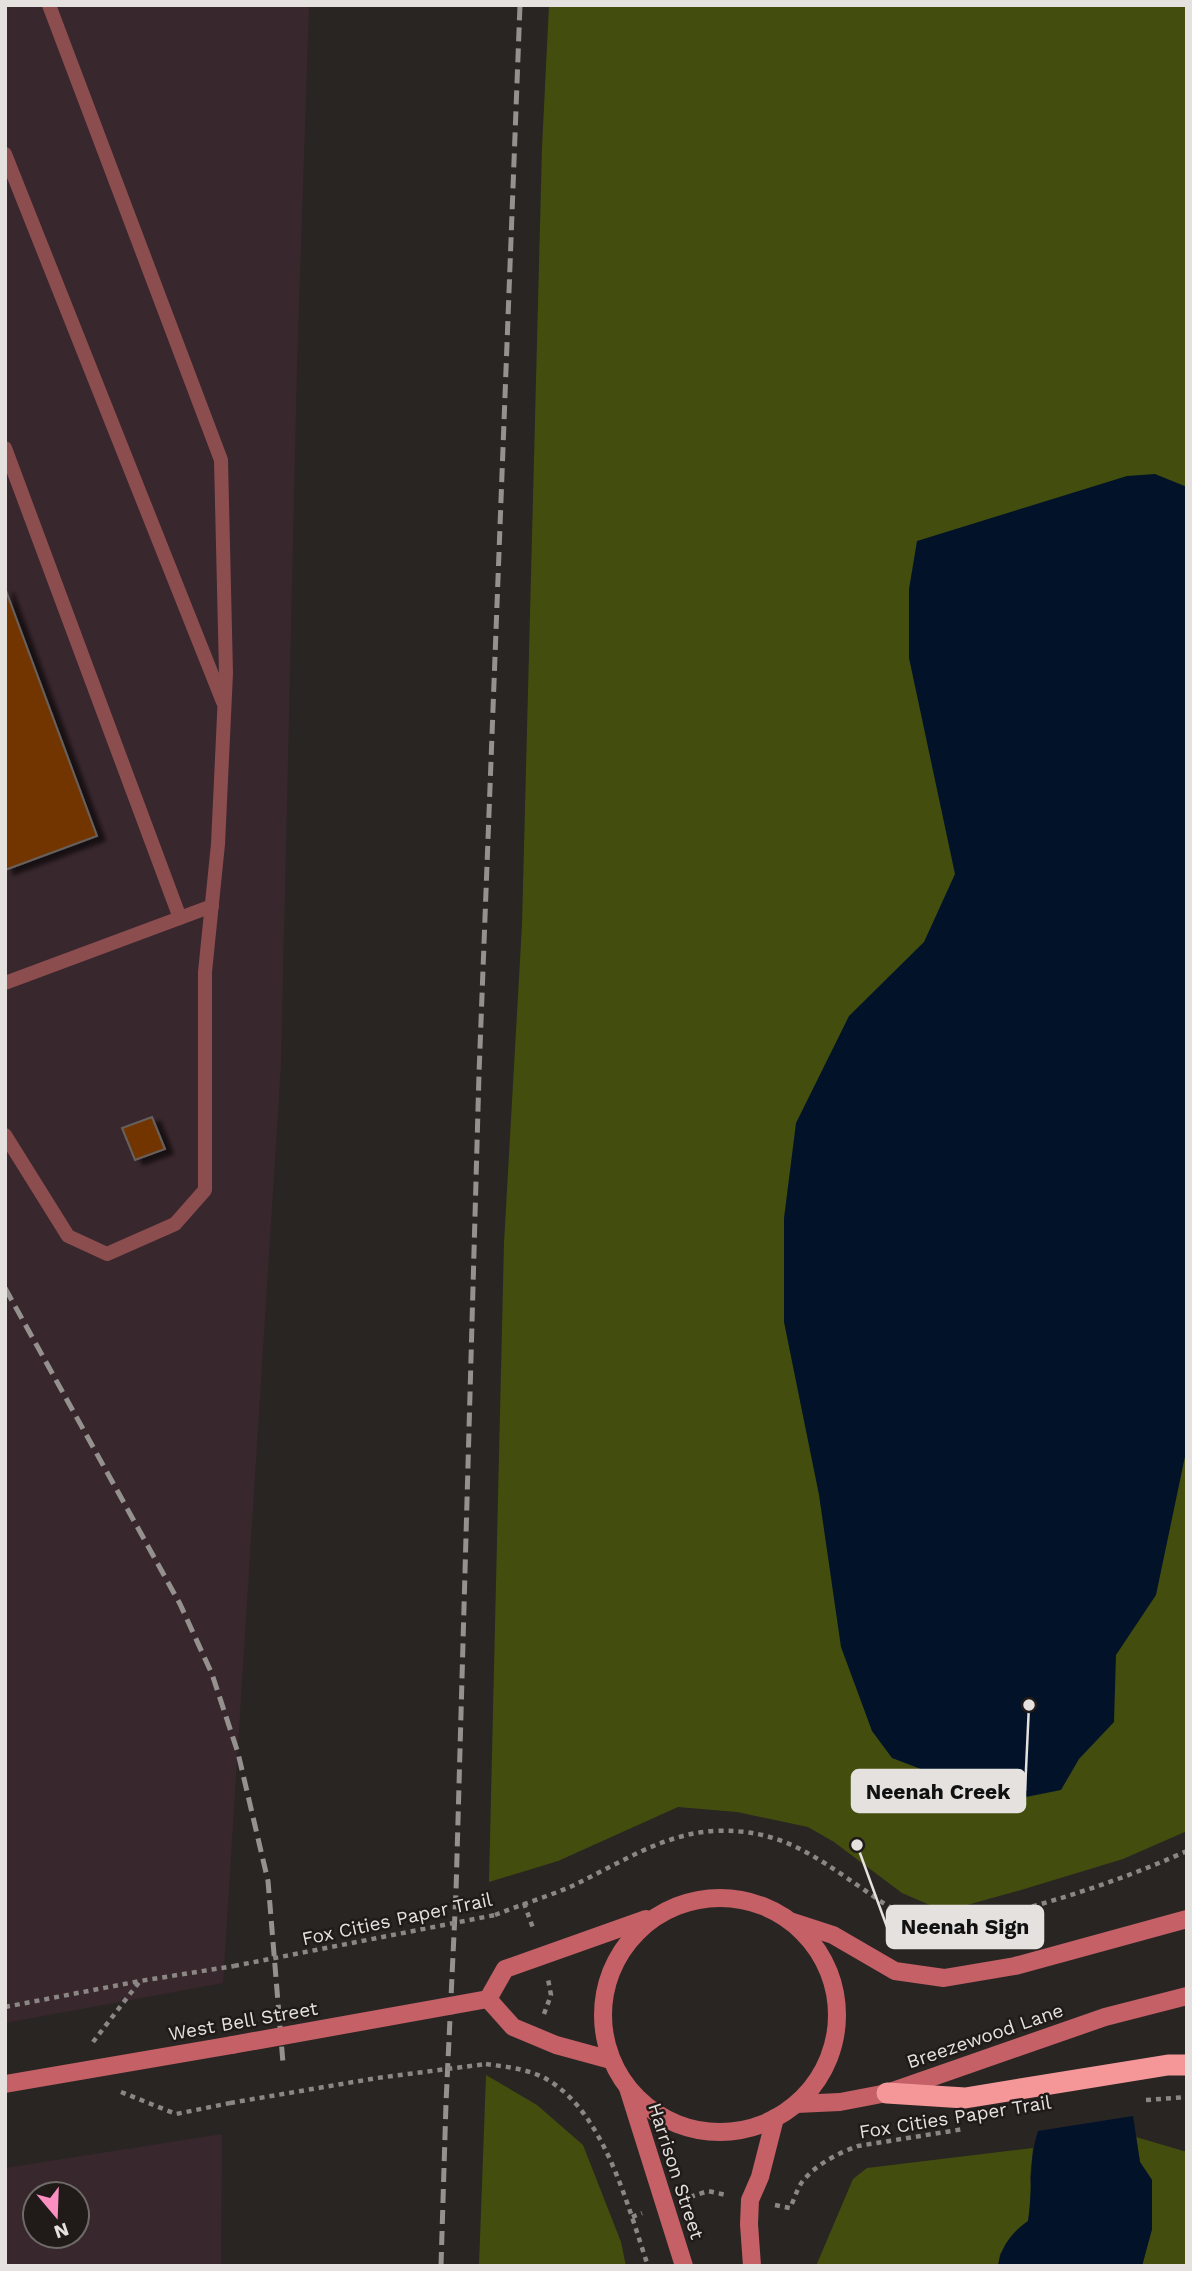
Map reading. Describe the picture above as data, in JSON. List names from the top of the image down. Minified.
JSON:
{"streets":{"main road":["West Bell Street","Breezewood Lane","Harrison Street"],"path":["Fox Cities Paper Trail"]},"crossings":[["Fox Cities Paper Trail","Harrison Street"],["Breezewood Lane","Harrison Street"]],"places":["Neenah Creek","Neenah Sign"],"north":"bottom"}
